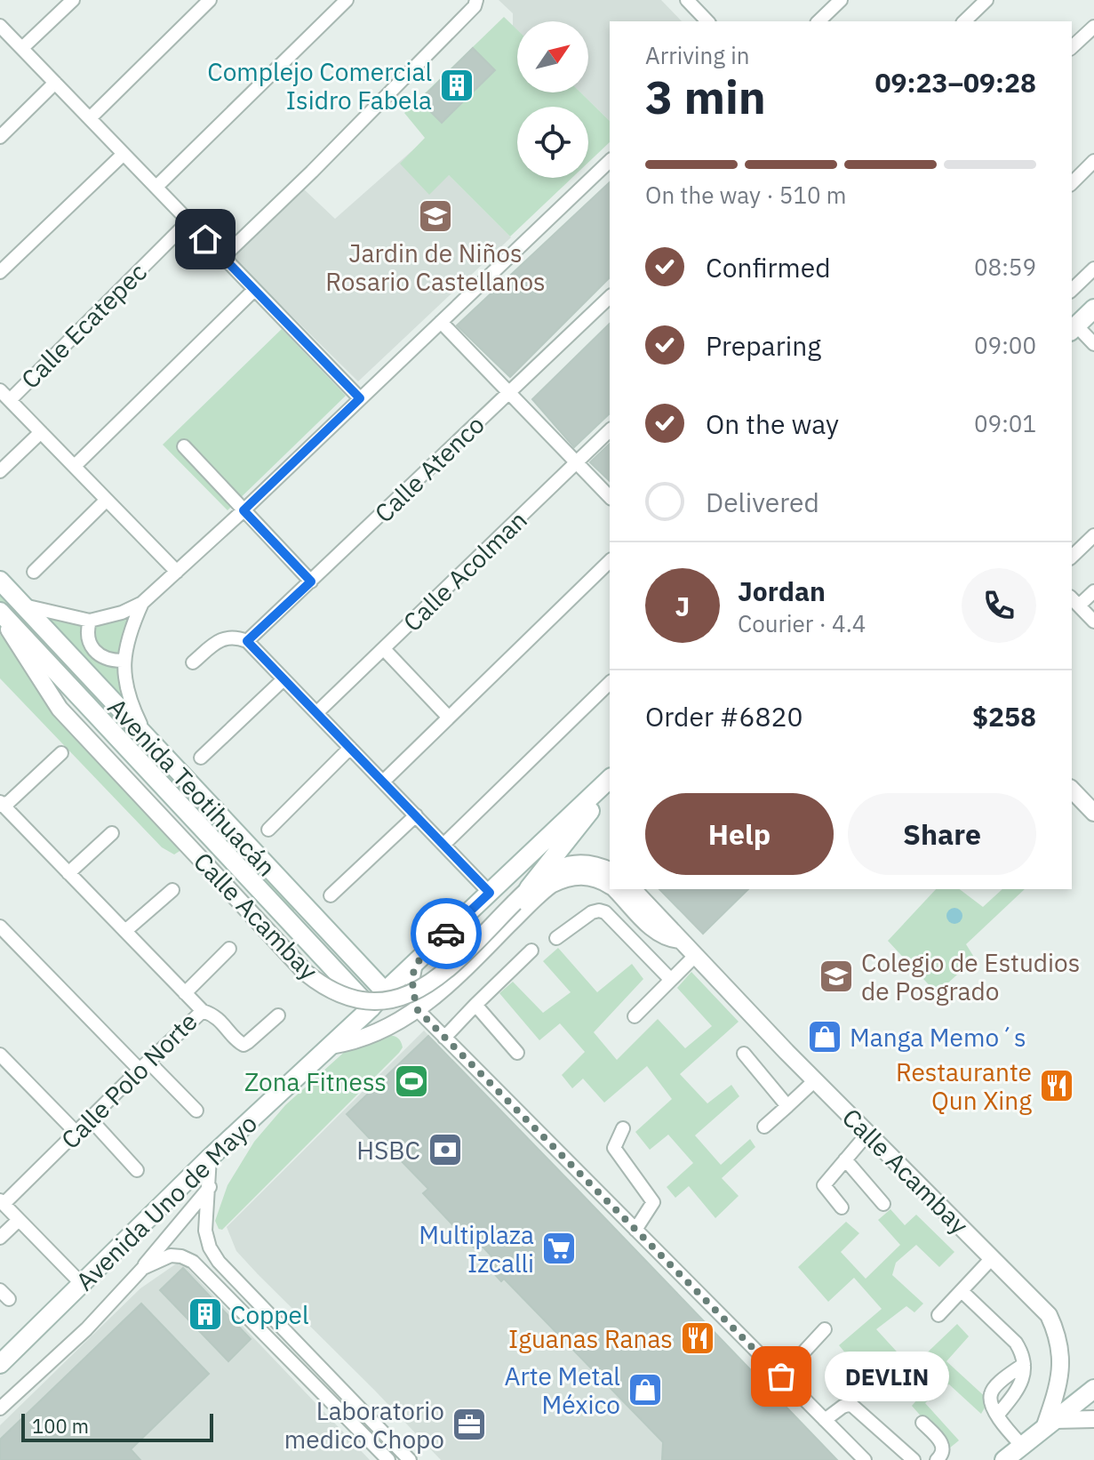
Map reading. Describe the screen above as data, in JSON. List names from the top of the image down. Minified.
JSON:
{"streets":{"main road":["Avenida Teotihuacán","Avenida Uno de Mayo"],"street":["Calle Ecatepec","Calle Atenco","Calle Acolman","Calle Acambay","Calle Polo Norte"]},"crossings":[["Avenida Teotihuacán","Calle Acambay"],["Avenida Teotihuacán","Avenida Uno de Mayo"],["Calle Acambay","Avenida Uno de Mayo"]],"places":{"building":["Complejo Comercial Isidro Fabela","Coppel"],"school or university":["Jardin de Niños Rosario Castellanos","Colegio de Estudios de Posgrado"],"shop":["Manga Memo´s","Arte Metal México"],"sports":["Zona Fitness"],"restaurant":["Restaurante Qun Xing","Iguanas Ranas"],"bank":["HSBC"],"supermarket":["Multiplaza Izcalli"],"other":["DEVLIN"],"office":["Laboratorio medico Chopo"]},"scale_bar":"100 m","north":"top right","page":{"heading":["3 min","Arriving in","09:23–09:28"],"panel":["Jordan","Courier · 4.4","Order #6820","$258"],"bar":"On the way · 510 m","list":[["Confirmed","08:59"],["Preparing","09:00"],["On the way","09:01"],"Delivered"],"round":"J","buttons":["Help","Share"],"bubble":"DEVLIN","scale":"100 m"}}
